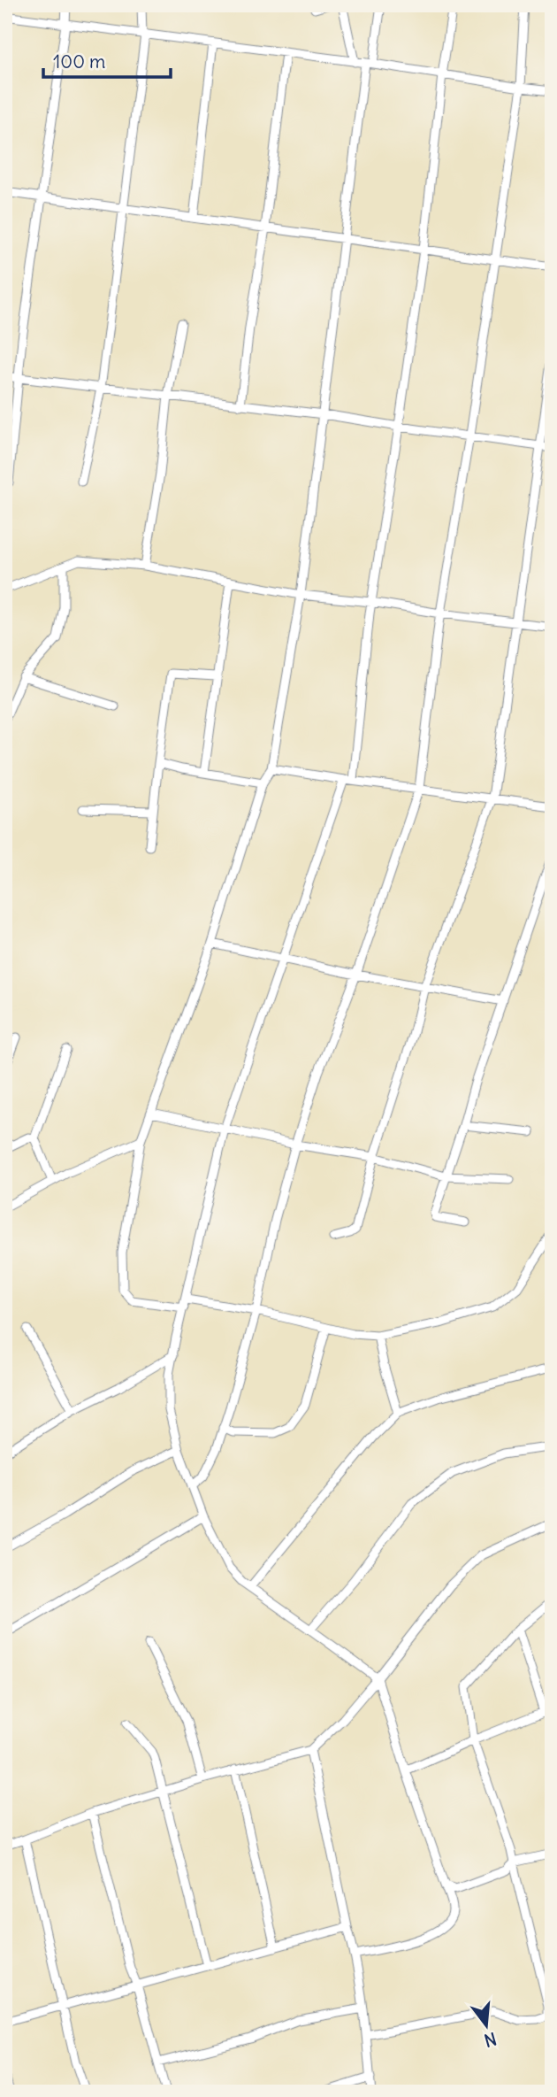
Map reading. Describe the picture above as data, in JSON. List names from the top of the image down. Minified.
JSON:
{"scale_bar":"100 m","north":"bottom"}
